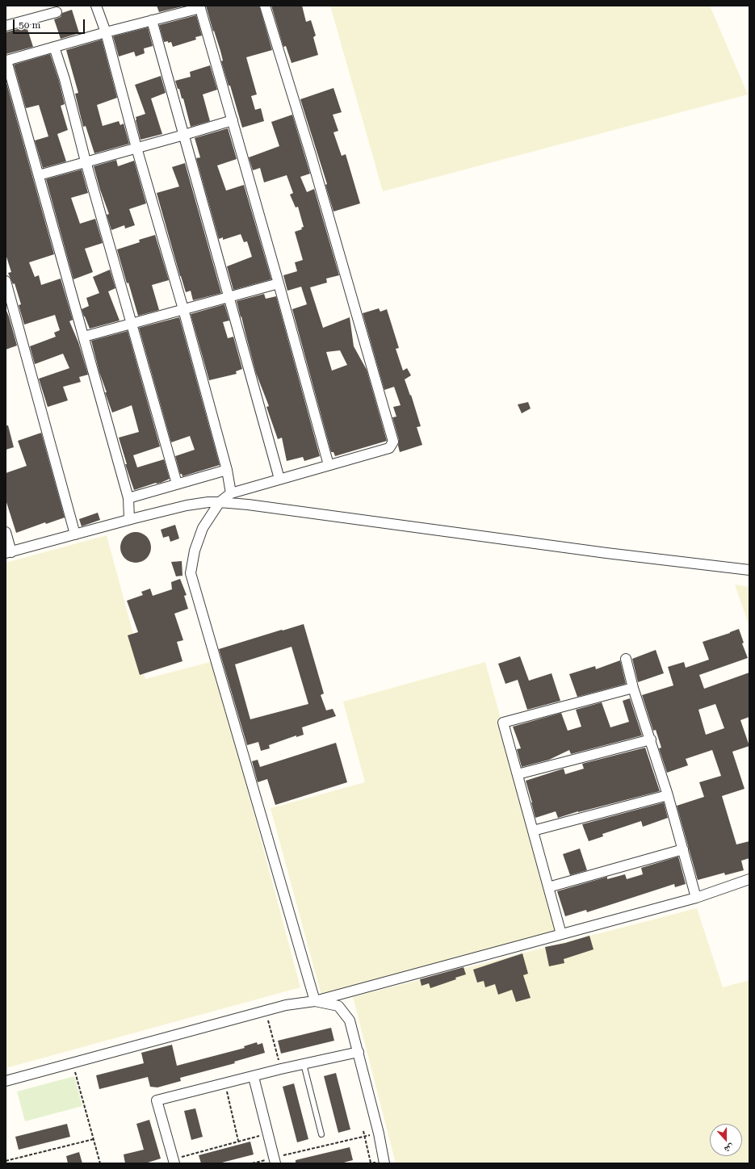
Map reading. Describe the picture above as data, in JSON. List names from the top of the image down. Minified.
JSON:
{"scale_bar":"50 m","north":"bottom"}
